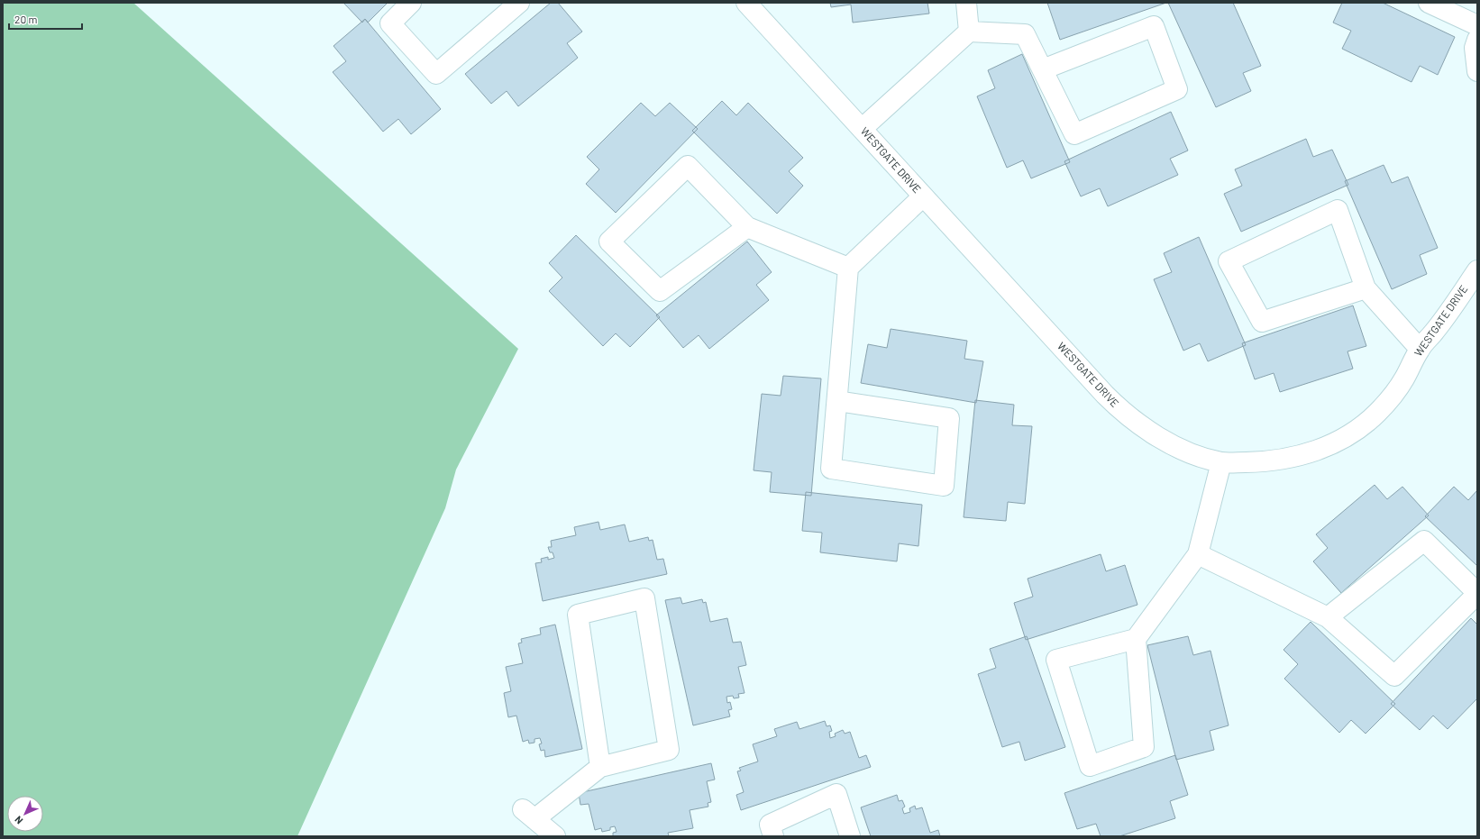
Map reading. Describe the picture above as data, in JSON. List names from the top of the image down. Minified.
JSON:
{"streets":{"street":["WESTGATE DRIVE"]},"scale_bar":"20 m","north":"bottom left"}
